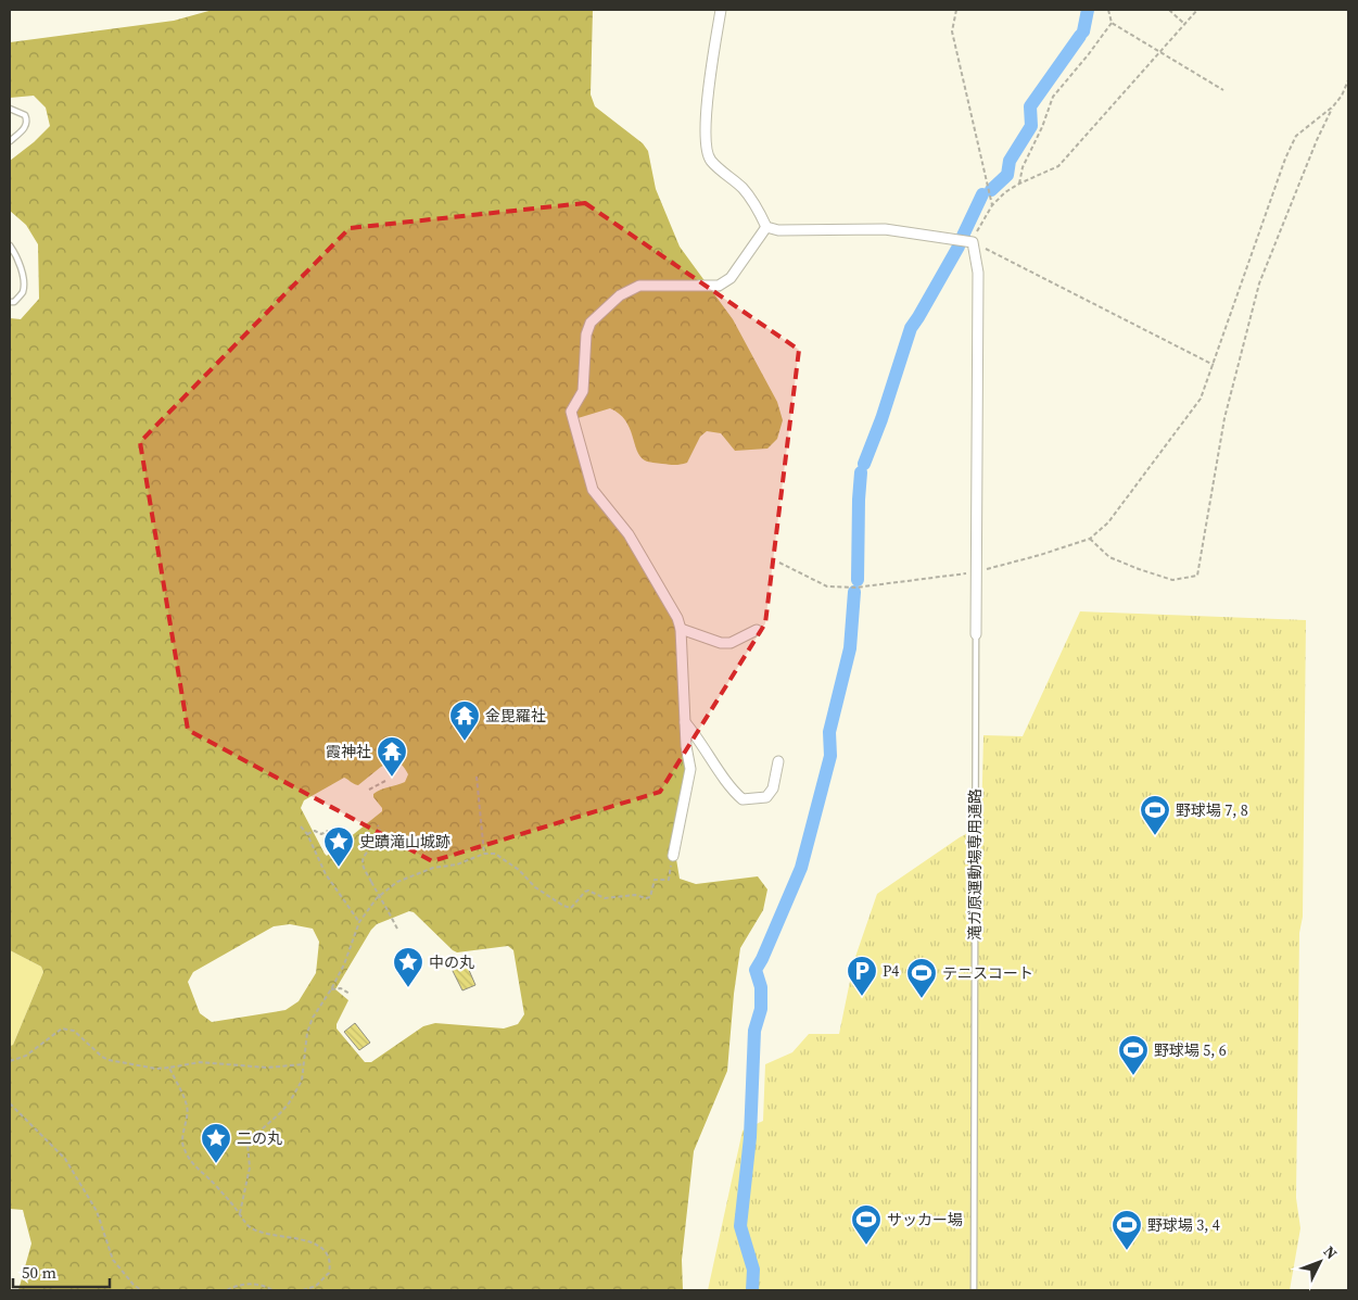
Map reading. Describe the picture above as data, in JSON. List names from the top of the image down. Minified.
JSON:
{"streets":{"lane":["滝ガ原運動場専用通路"]},"places":{"temple":["金毘羅社","霞神社"],"sports":["野球場 7, 8","テニスコート","野球場 5, 6","サッカー場","野球場 3, 4"],"place":["史蹟滝山城跡","中の丸","二の丸"],"parking":["P4"]},"scale_bar":"50 m","north":"top right"}
